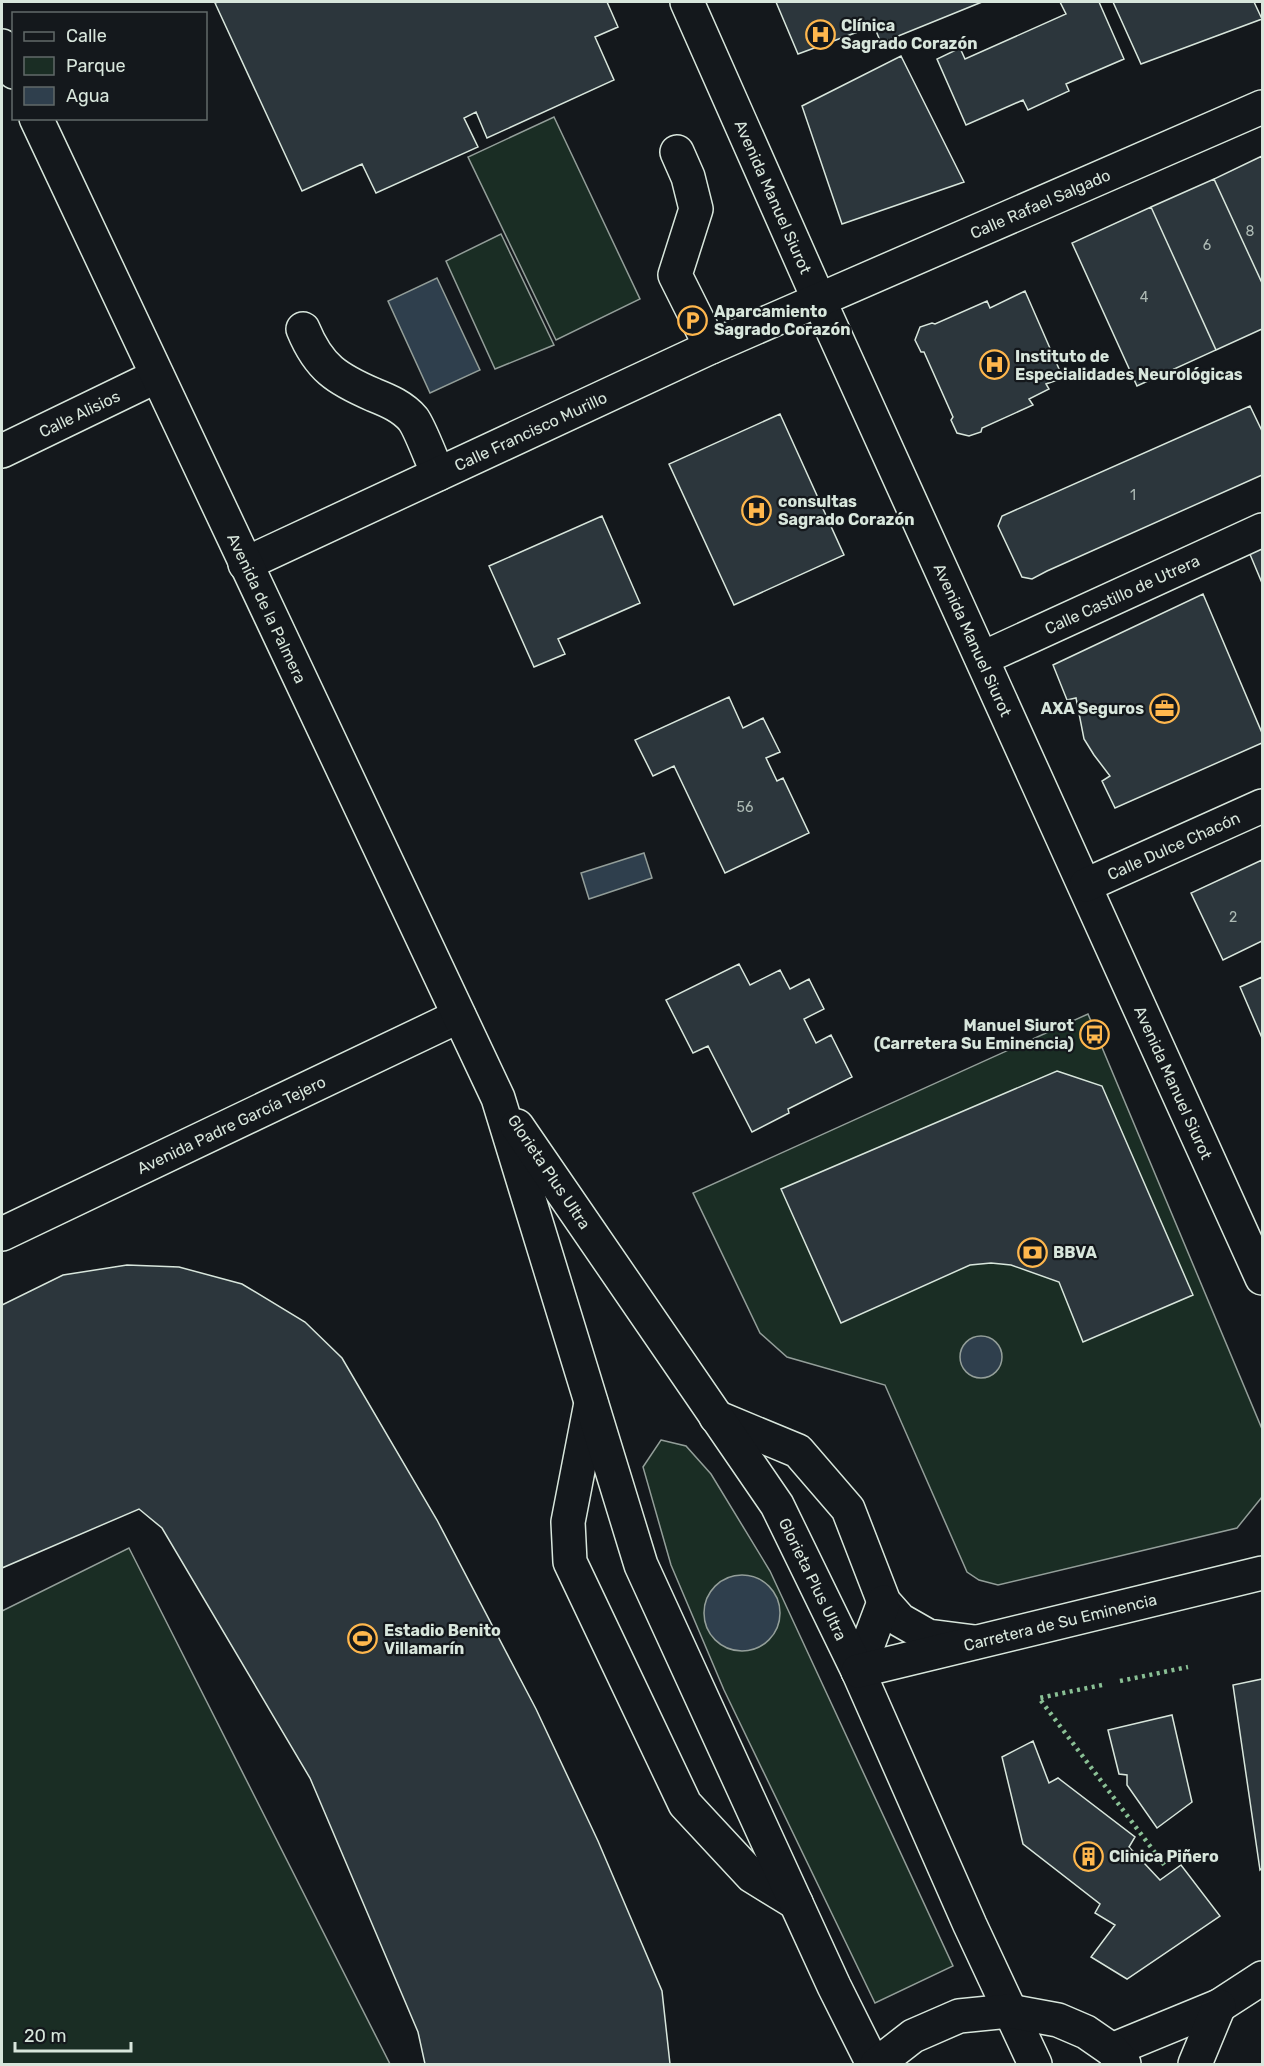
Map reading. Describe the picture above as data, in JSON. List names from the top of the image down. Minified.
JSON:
{"streets":{"street":["Avenida Manuel Siurot","Calle Rafael Salgado","Calle Alisios","Calle Francisco Murillo","Calle Castillo de Utrera","Avenida de la Palmera","Calle Dulce Chacón","Avenida Padre García Tejero","Glorieta Plus Ultra","Carretera de Su Eminencia"]},"crossings":[["Avenida Manuel Siurot","Calle Rafael Salgado"],["Avenida Manuel Siurot","Calle Francisco Murillo"],["Avenida Manuel Siurot","Calle Castillo de Utrera"],["Avenida Manuel Siurot","Calle Dulce Chacón"],["Calle Rafael Salgado","Calle Francisco Murillo"],["Calle Alisios","Avenida de la Palmera"],["Calle Francisco Murillo","Avenida de la Palmera"],["Avenida de la Palmera","Avenida Padre García Tejero"],["Avenida de la Palmera","Glorieta Plus Ultra"],["Glorieta Plus Ultra","Carretera de Su Eminencia"]],"places":{"hospital":["Clínica Sagrado Corazón","Instituto de Especialidades Neurológicas","consultas Sagrado Corazón"],"parking":["Aparcamiento Sagrado Corazón"],"office":["AXA Seguros"],"bus stop":["Manuel Siurot (Carretera Su Eminencia)"],"bank":["BBVA"],"sports":["Estadio Benito Villamarín"],"building":["Clinica Piñero"]},"house_numbers":["8","6","4","1","56","2"],"legend":["Calle","Parque","Agua"],"scale_bar":"20 m"}
